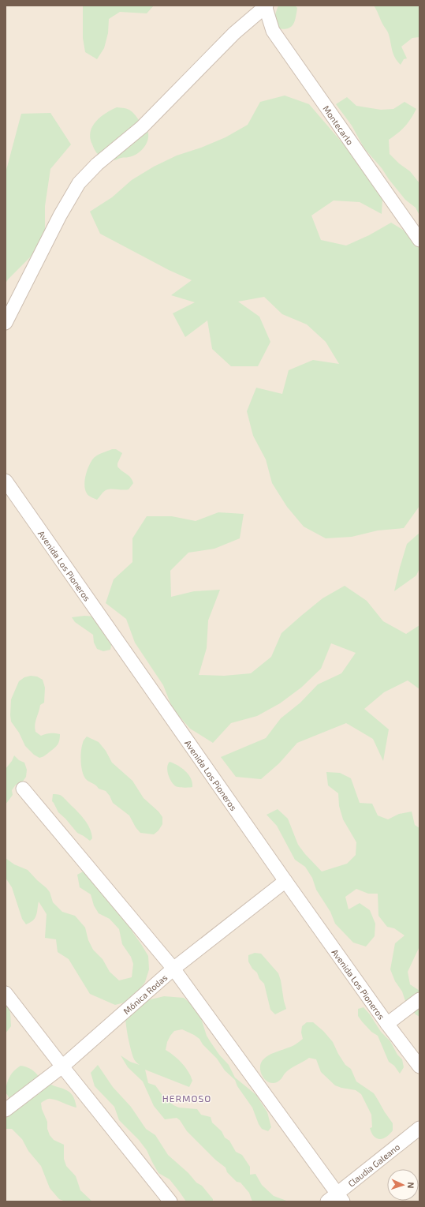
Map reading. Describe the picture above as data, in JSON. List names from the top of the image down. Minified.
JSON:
{"streets":{"street":["Montecarlo","Avenida Los Pioneros","Mónica Rodas","Claudia Galeano"]},"crossings":[["Avenida Los Pioneros","Mónica Rodas"]],"districts":["HERMOSO"],"north":"right"}
